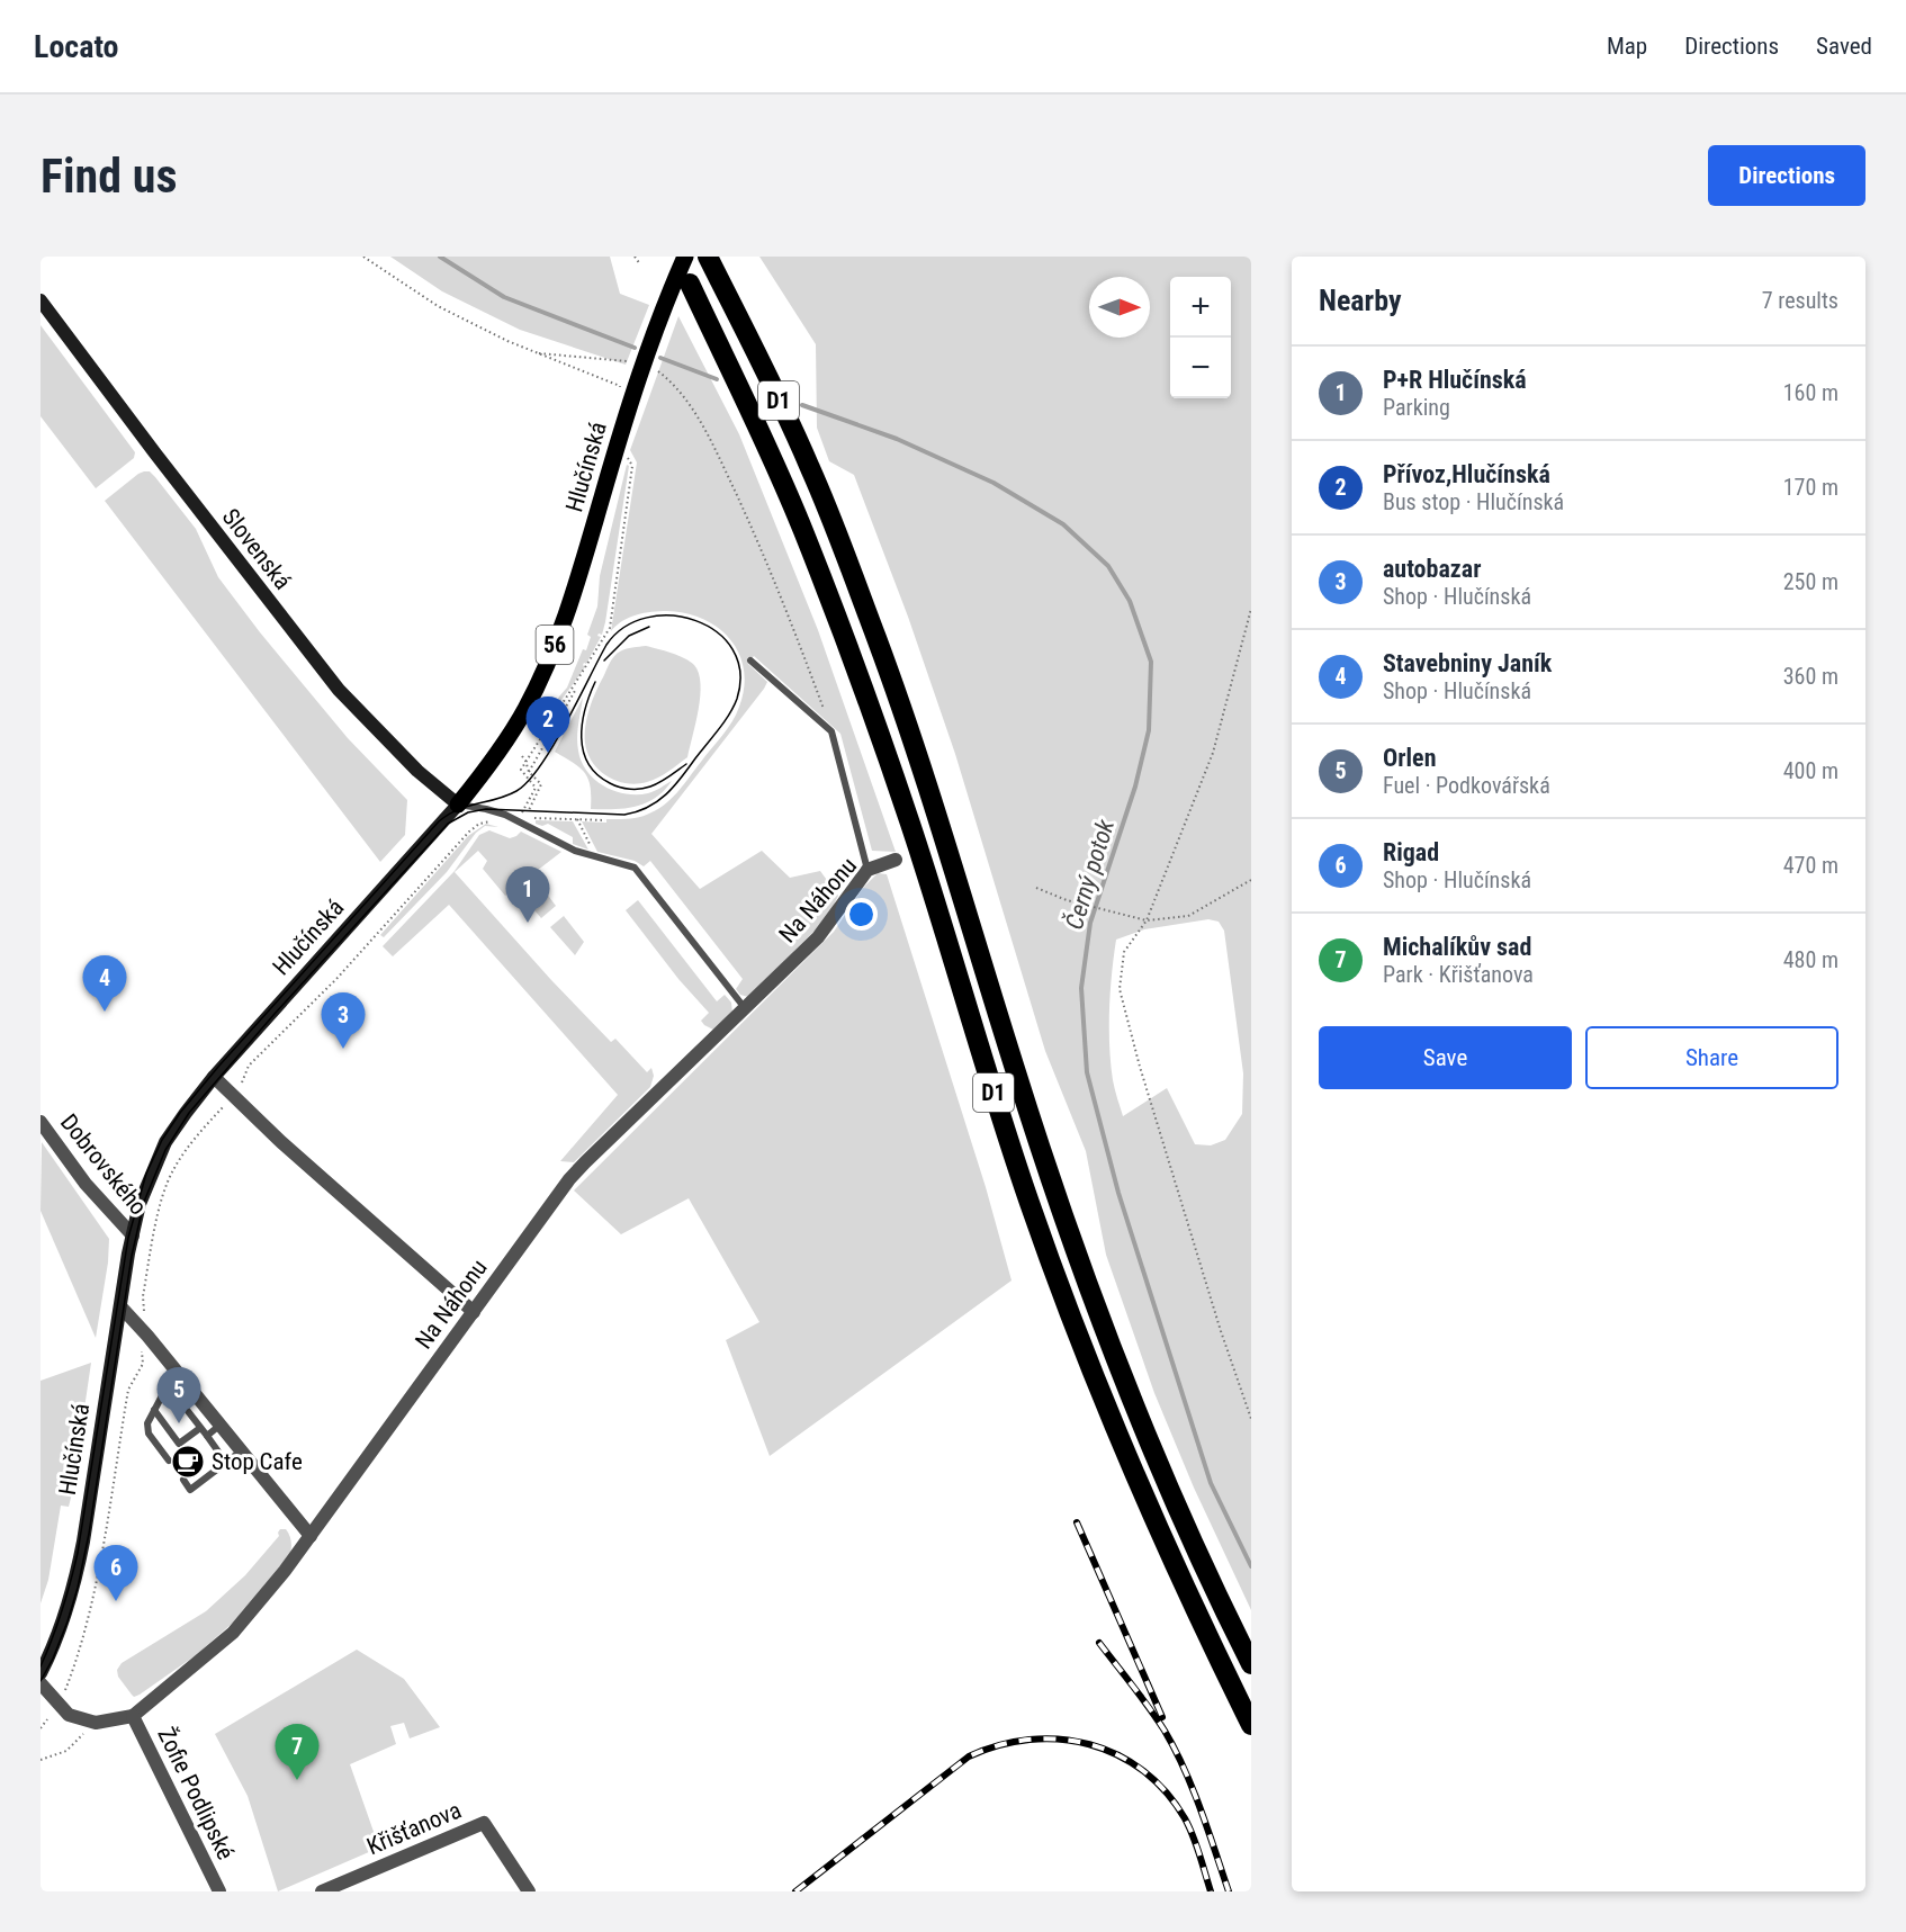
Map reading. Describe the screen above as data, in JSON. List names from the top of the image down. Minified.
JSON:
{"streets":{"highway":["D1"],"main road":["Hlučínská","56"],"street":["Slovenská","Na Náhonu","Dobrovského","Žofie Podlipské","Křišťanova"]},"crossings":[["Hlučínská","Slovenská"],["Hlučínská","Dobrovského"],["Na Náhonu","Žofie Podlipské"]],"water":["Černý potok"],"places":{"cafe":["Stop Cafe"]},"north":"right","page":{"header":"Locato","nav":["Map","Directions","Saved"],"buttons":["Directions",["Save","Share"]],"title":"Find us","heading":["Nearby","7 results"],"map_buttons":["+","−"],"list":[{"mark":"1","name":"P+R Hlučínská","note":"Parking","value":"160 m"},{"mark":"2","name":"Přívoz,Hlučínská","note":"Bus stop · Hlučínská","value":"170 m"},{"mark":"3","name":"autobazar","note":"Shop · Hlučínská","value":"250 m"},{"mark":"4","name":"Stavebniny Janík","note":"Shop · Hlučínská","value":"360 m"},{"mark":"5","name":"Orlen","note":"Fuel · Podkovářská","value":"400 m"},{"mark":"6","name":"Rigad","note":"Shop · Hlučínská","value":"470 m"},{"mark":"7","name":"Michalíkův sad","note":"Park · Křišťanova","value":"480 m"}],"pins":["2","1","4","3","5","6","7"]}}
